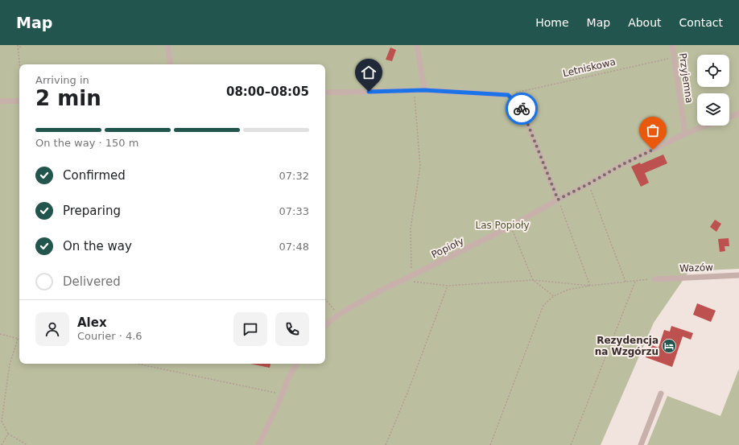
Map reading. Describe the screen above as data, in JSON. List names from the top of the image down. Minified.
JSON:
{"streets":{"street":["Przyjemna","Popioły","Wazów"],"path":["Letniskowa"]},"crossings":[["Letniskowa","Przyjemna"],["Przyjemna","Popioły"]],"parks":["Las Popioły"],"places":{"hotel":["Rezydencja na Wzgórzu"]},"page":{"header":"Map","nav":["Home","Map","About","Contact"],"heading":["2 min","Arriving in","08:00–08:05"],"panel":["Alex","Courier · 4.6"],"bar":"On the way · 150 m","list":[["Confirmed","07:32"],["Preparing","07:33"],["On the way","07:48"],"Delivered"]}}
